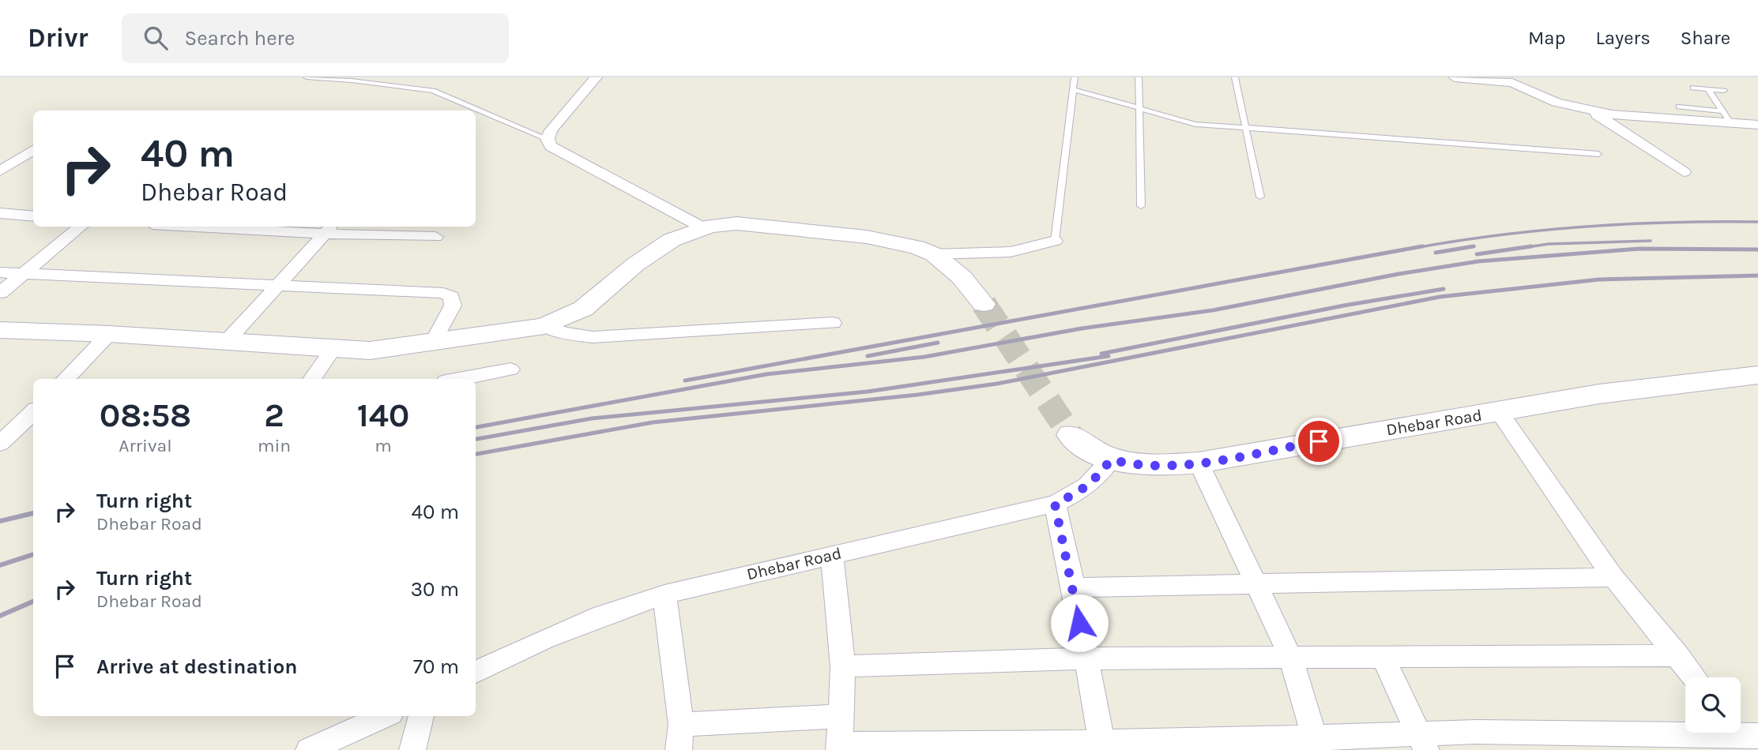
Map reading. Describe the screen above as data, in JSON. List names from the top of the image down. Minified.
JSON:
{"streets":{"street":["Dhebar Road"]},"page":{"header":"Drivr","search":"Search here","nav":["Map","Layers","Share"],"turn":["40 m","Dhebar Road"],"eta":["08:58","Arrival","2","min","140","m"],"list":[{"name":"Turn right","note":"Dhebar Road","value":"40 m"},{"name":"Turn right","note":"Dhebar Road","value":"30 m"},{"name":"Arrive at destination","value":"70 m"}]}}
